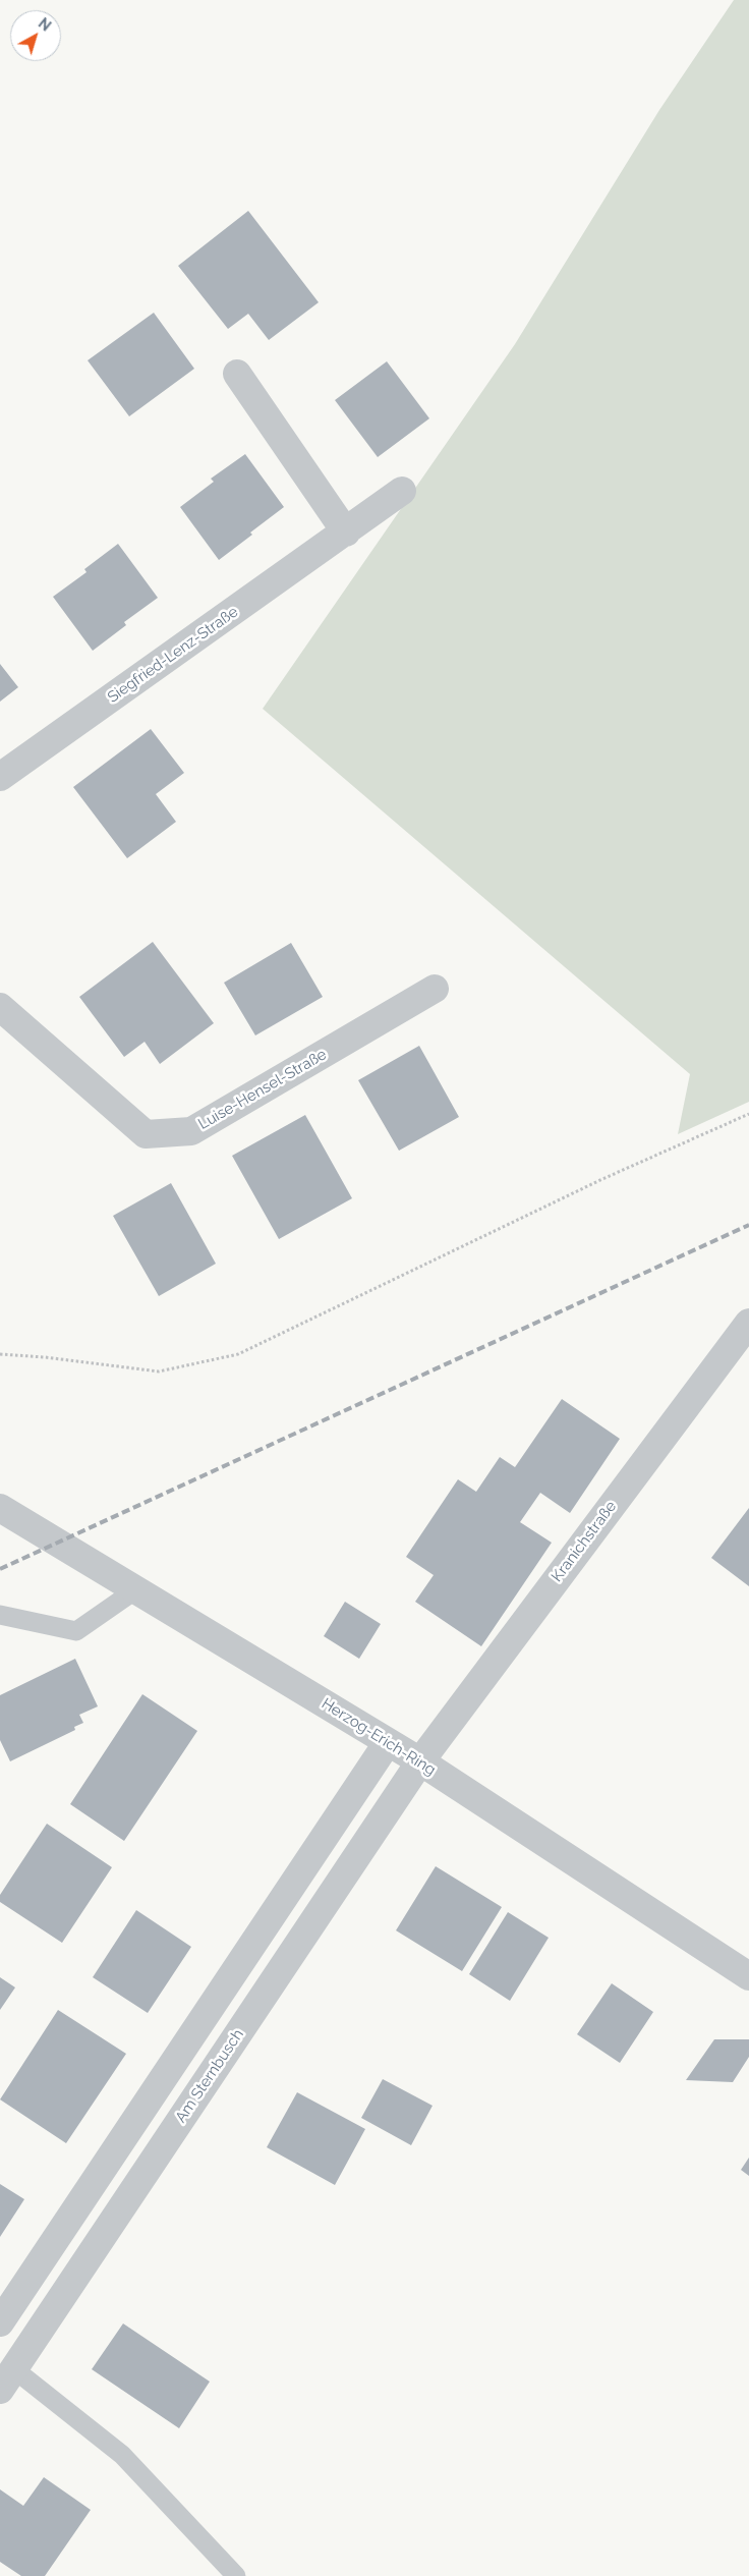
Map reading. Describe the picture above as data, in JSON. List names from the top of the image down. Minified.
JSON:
{"streets":{"street":["Siegfried-Lenz-Straße","Luise-Hensel-Straße","Kranichstraße","Herzog-Erich-Ring","Am Sternbusch"]},"crossings":[["Kranichstraße","Herzog-Erich-Ring"],["Kranichstraße","Am Sternbusch"],["Herzog-Erich-Ring","Am Sternbusch"]],"north":"top right"}
